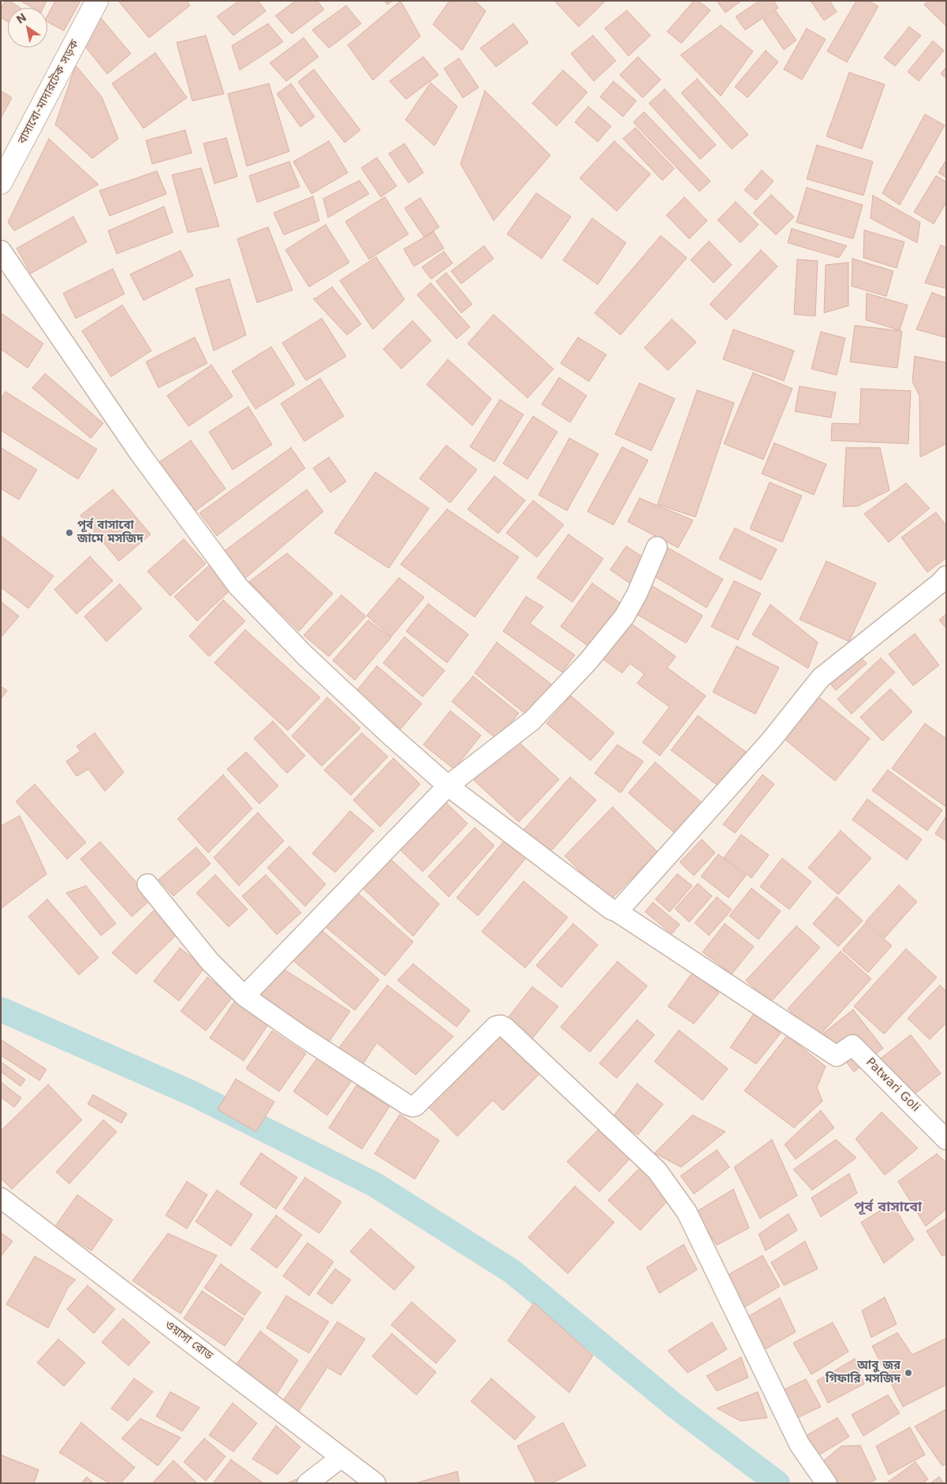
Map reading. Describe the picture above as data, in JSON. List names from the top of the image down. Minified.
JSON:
{"streets":{"street":["বাসাবো-মাদারটেক সড়ক","Patwari Goli","ওয়াসা রোড"]},"districts":["পূর্ব বাসাবো"],"places":["পূর্ব বাসাবো জামে মসজিদ","আবু জর গিফারি মসজিদ"],"north":"top left"}
